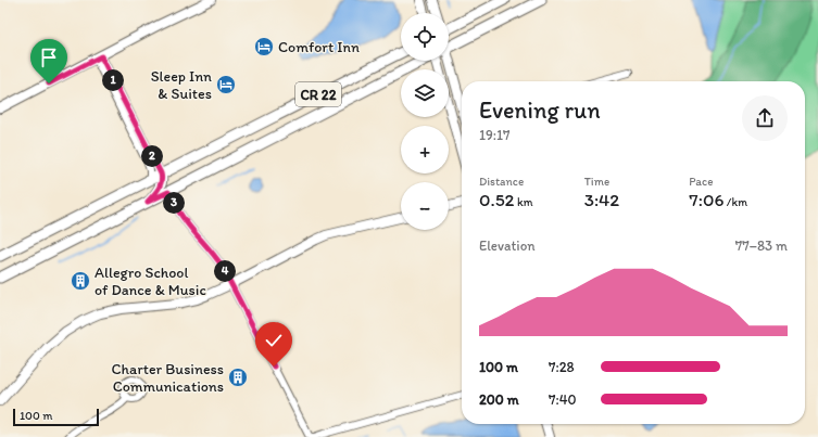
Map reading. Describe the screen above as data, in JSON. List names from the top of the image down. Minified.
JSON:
{"streets":{"main road":["CR 22"]},"places":{"hotel":["Comfort Inn","Sleep Inn & Suites"],"building":["Allegro School of Dance & Music","Charter Business Communications"]},"scale_bar":"100 m","page":{"map_buttons":["+","−"],"pins":["1","2","3","4"],"heading":["Evening run","19:17"],"stats":[["Distance","0.52 km"],["Time","3:42"],["Pace","7:06 /km"]],"chart":["Elevation","77–83 m"],"list":[{"name":"100 m","note":"7:28"},{"name":"200 m","note":"7:40"}],"scale":"100 m"}}
